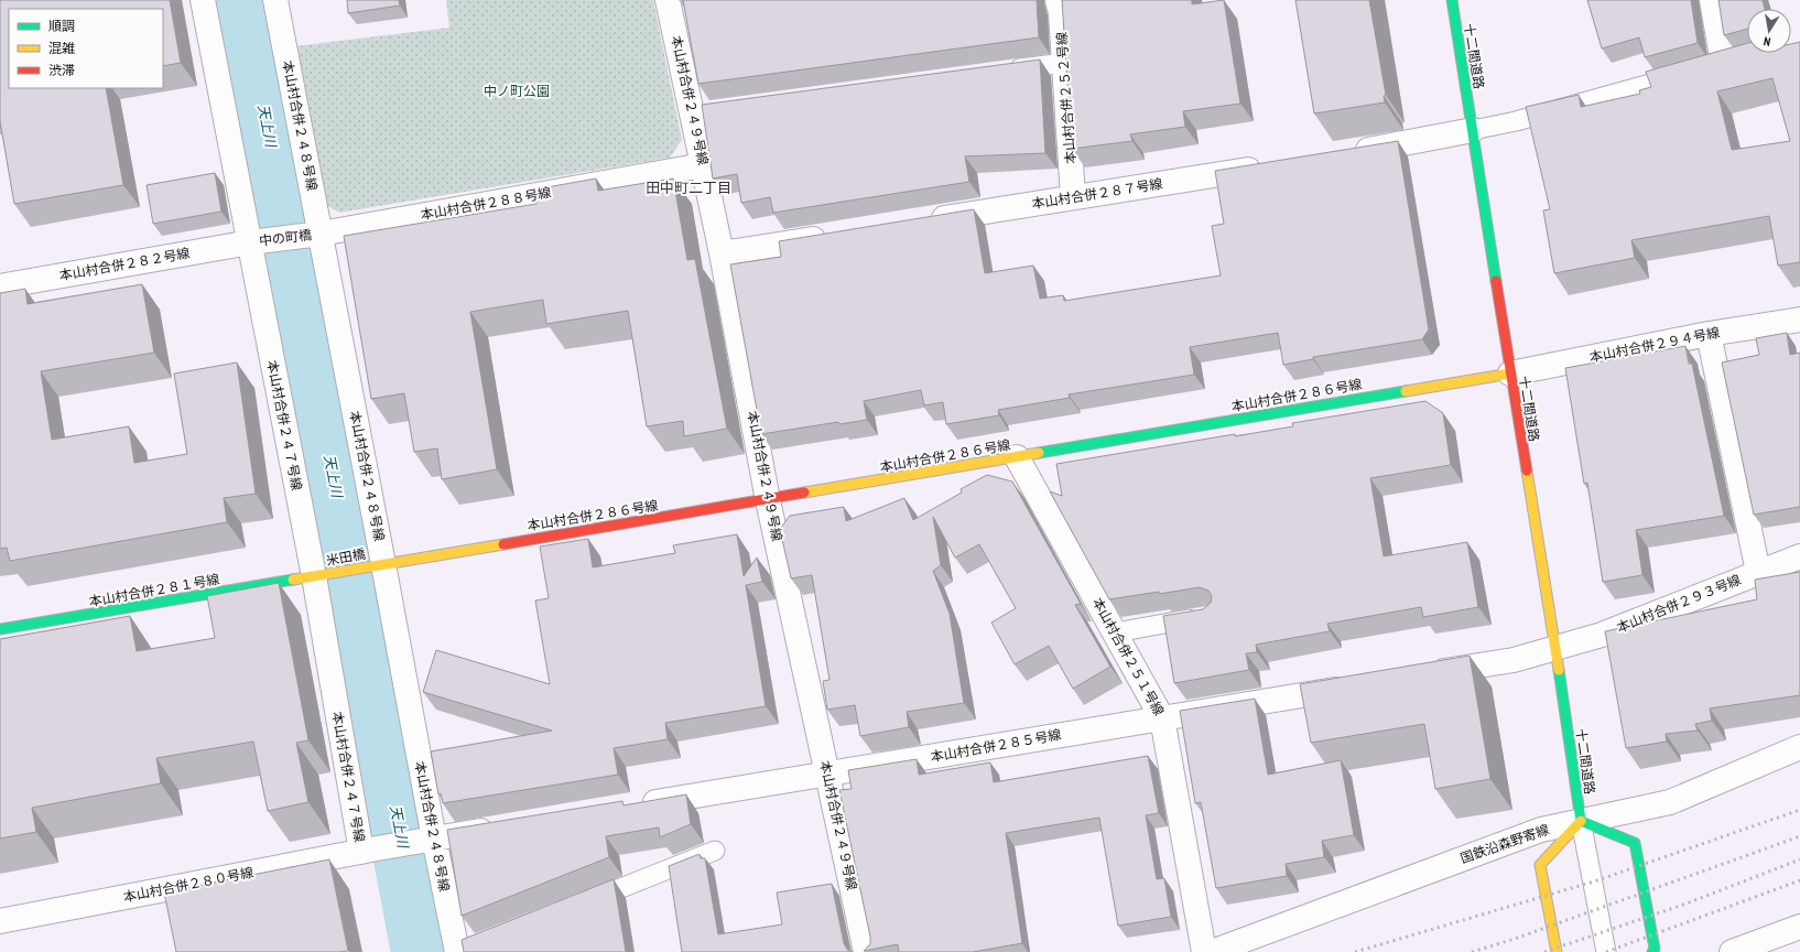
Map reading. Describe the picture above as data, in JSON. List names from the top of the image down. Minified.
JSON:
{"streets":{"street":["十二間道路","本山村合併２５２号線","本山村合併２４９号線","本山村合併２４８号線","本山村合併２８７号線","本山村合併２８８号線","中の町橋","本山村合併２８２号線","本山村合併２９４号線","本山村合併２８６号線","本山村合併２４７号線","米田橋","本山村合併２８１号線","本山村合併２９３号線","本山村合併２５１号線","本山村合併２８５号線","国鉄沿森野寄線","本山村合併２８０号線"]},"crossings":[["十二間道路","本山村合併２９４号線"],["十二間道路","本山村合併２８６号線"],["十二間道路","本山村合併２９３号線"],["十二間道路","国鉄沿森野寄線"],["本山村合併２５２号線","本山村合併２８７号線"],["本山村合併２４９号線","本山村合併２８８号線"],["本山村合併２４９号線","本山村合併２８６号線"],["本山村合併２４９号線","本山村合併２８５号線"],["本山村合併２４８号線","本山村合併２８８号線"],["本山村合併２４８号線","中の町橋"],["本山村合併２４８号線","本山村合併２８６号線"],["本山村合併２４８号線","米田橋"],["本山村合併２４８号線","本山村合併２８０号線"],["本山村合併２８８号線","中の町橋"],["中の町橋","本山村合併２８２号線"],["中の町橋","本山村合併２４７号線"],["本山村合併２８２号線","本山村合併２４７号線"],["本山村合併２９４号線","本山村合併２８６号線"],["本山村合併２８６号線","米田橋"],["本山村合併２８６号線","本山村合併２５１号線"],["本山村合併２４７号線","米田橋"],["本山村合併２４７号線","本山村合併２８１号線"],["本山村合併２４７号線","本山村合併２８０号線"],["米田橋","本山村合併２８１号線"],["本山村合併２５１号線","本山村合併２８５号線"]],"districts":["田中町二丁目"],"water":["天上川"],"parks":["中ノ町公園"],"legend":["順調","混雑","渋滞"],"north":"bottom"}
